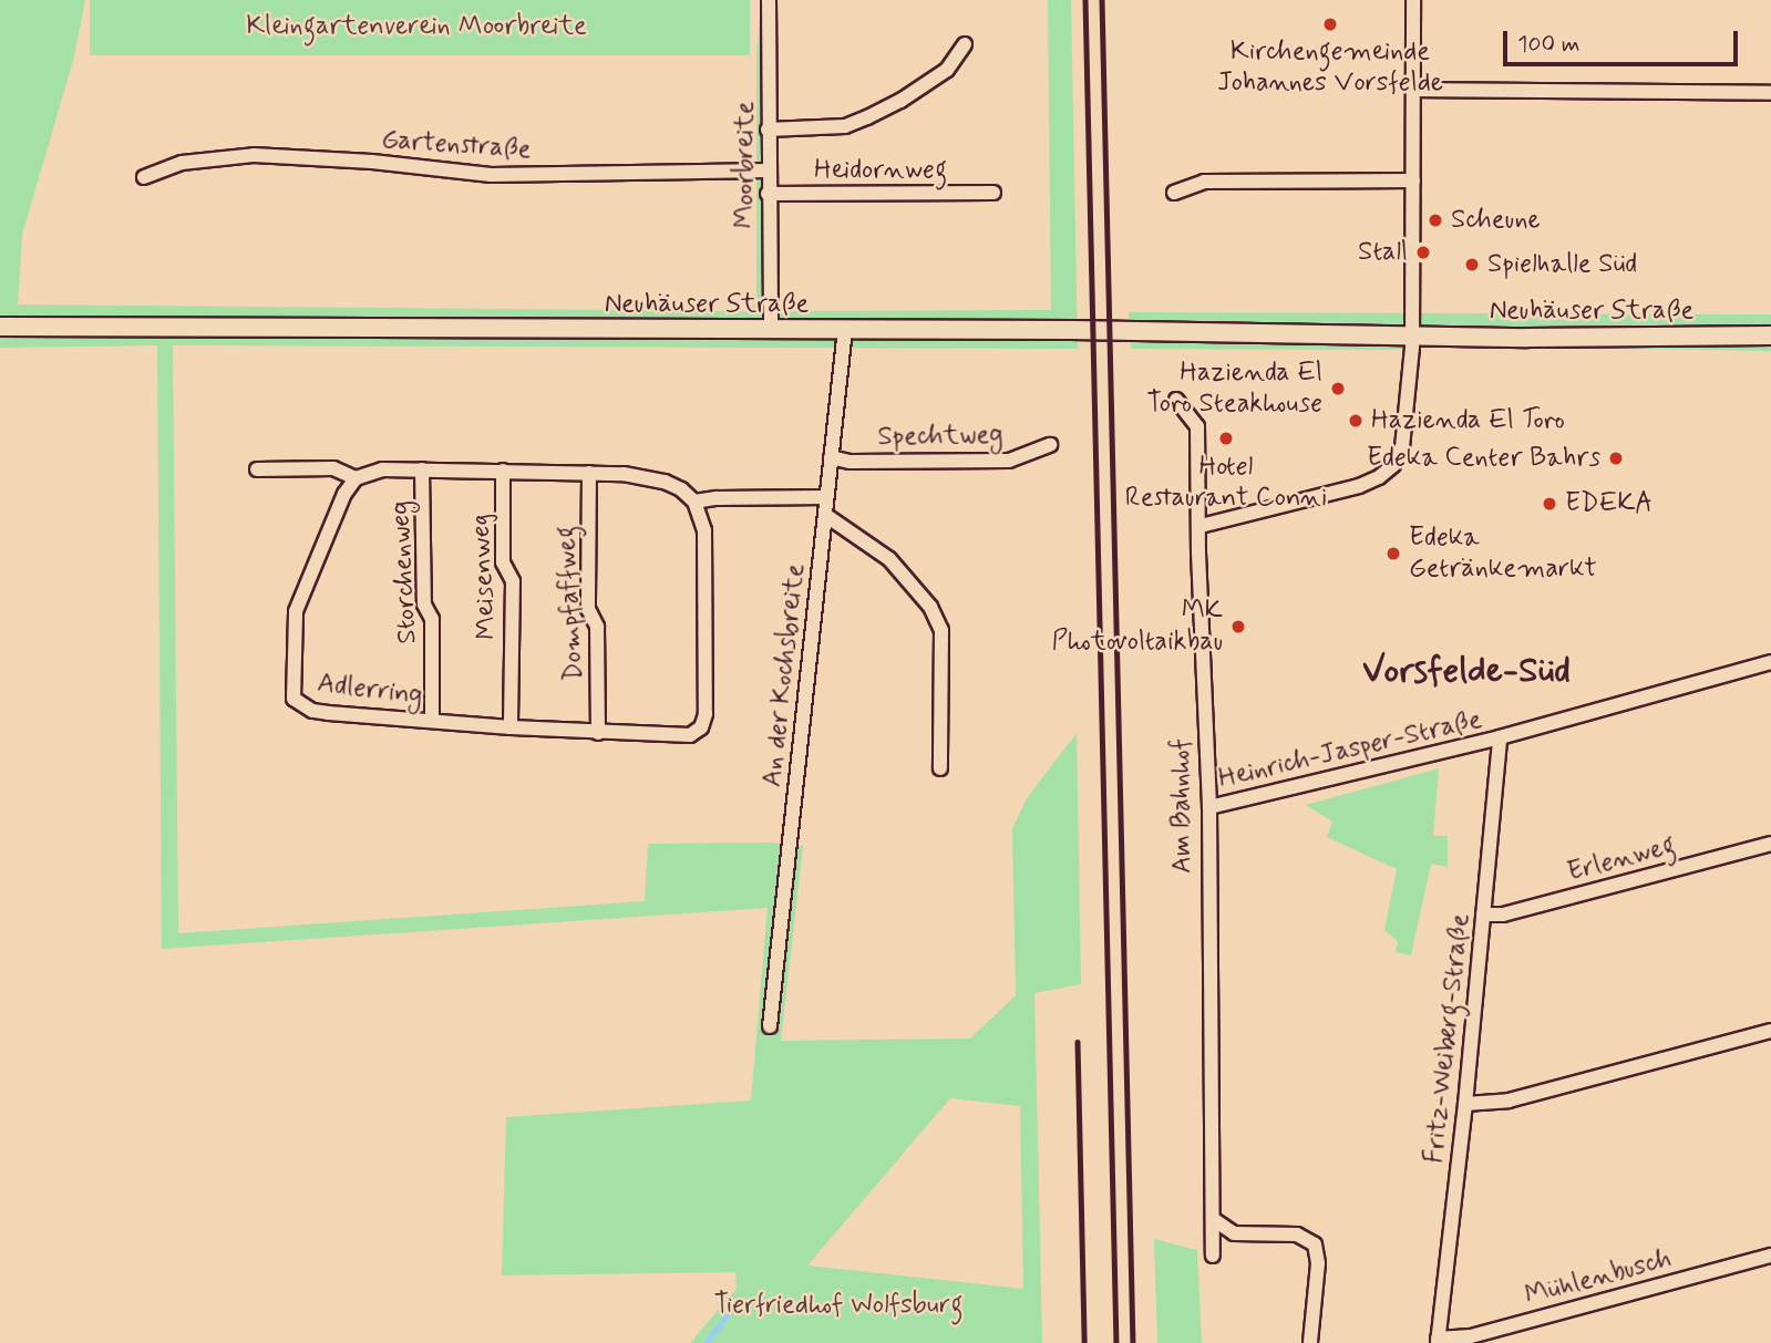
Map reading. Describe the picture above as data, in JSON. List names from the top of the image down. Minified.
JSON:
{"streets":{"main road":["Neuhäuser Straße"],"street":["Gartenstraße","Moorbreite","Heidornweg","Spechtweg","Storchenweg","Meisenweg","Dompfaffweg","An der Kochsbreite","Adlerring","Heinrich-Jasper-Straße","Am Bahnhof","Erlenweg","Fritz-Weiberg-Straße","Mühlenbusch"]},"crossings":[["Gartenstraße","Moorbreite"],["Moorbreite","Heidornweg"],["Moorbreite","Neuhäuser Straße"],["Neuhäuser Straße","An der Kochsbreite"],["Spechtweg","An der Kochsbreite"],["Storchenweg","Adlerring"],["Meisenweg","Adlerring"],["Dompfaffweg","Adlerring"],["Heinrich-Jasper-Straße","Am Bahnhof"],["Heinrich-Jasper-Straße","Fritz-Weiberg-Straße"],["Erlenweg","Fritz-Weiberg-Straße"],["Fritz-Weiberg-Straße","Mühlenbusch"]],"districts":["Vorsfelde-Süd"],"parks":["Kleingartenverein Moorbreite","Tierfriedhof Wolfsburg"],"places":["Kirchengemeinde Johannes Vorsfelde","Scheune","Stall","Spielhalle Süd","Hazienda El Toro Steakhouse","Hazienda El Toro","Hotel Restaurant Conni","Edeka Center Bahrs","EDEKA","Edeka Getränkemarkt","MK Photovoltaikbau"],"scale_bar":"100 m"}
